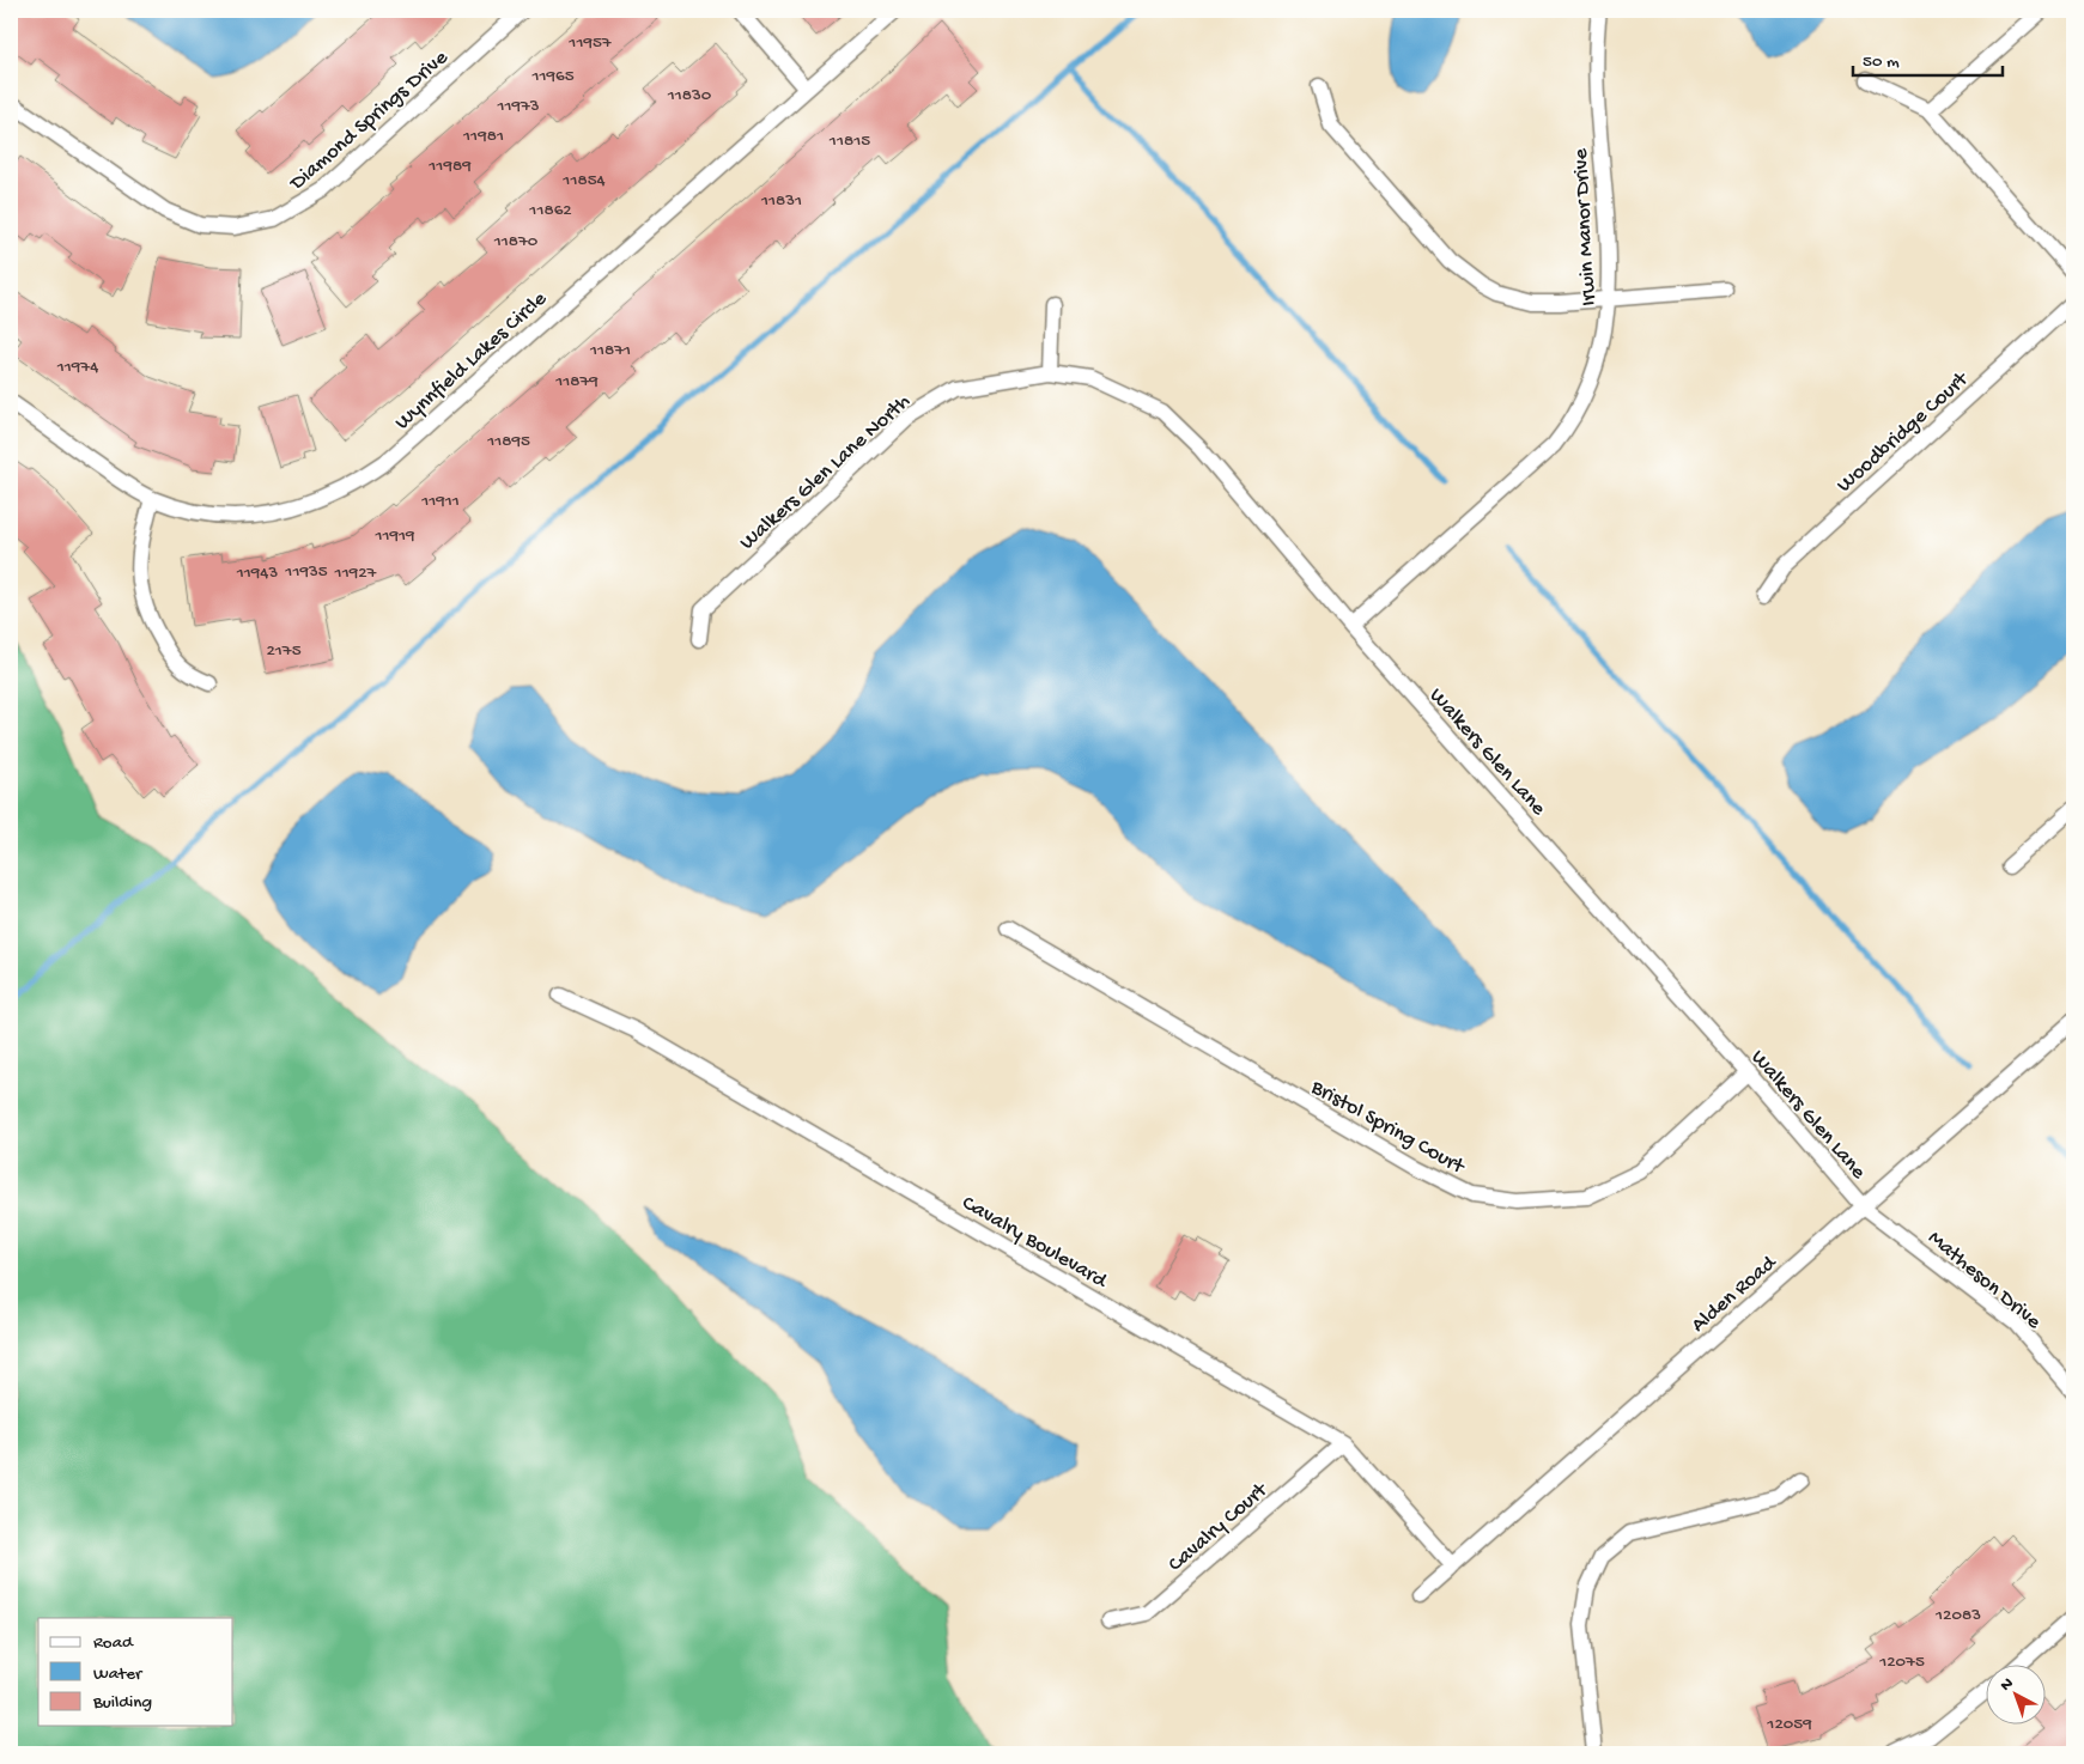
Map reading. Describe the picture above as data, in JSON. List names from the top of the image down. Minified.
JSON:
{"streets":{"street":["Diamond Springs Drive","Irwin Manor Drive","Wynnfield Lakes Circle","Woodbridge Court","Walkers Glen Lane North","Walkers Glen Lane","Bristol Spring Court","Cavalry Boulevard","Matheson Drive","Alden Road","Cavalry Court"]},"crossings":[["Irwin Manor Drive","Walkers Glen Lane"],["Walkers Glen Lane North","Walkers Glen Lane"],["Walkers Glen Lane","Bristol Spring Court"],["Walkers Glen Lane","Matheson Drive"],["Walkers Glen Lane","Alden Road"],["Cavalry Boulevard","Alden Road"],["Cavalry Boulevard","Cavalry Court"],["Matheson Drive","Alden Road"]],"house_numbers":["11957","11965","11830","11973","11981","11815","11989","11854","11831","11862","11870","11871","11974","11879","11895","11911","11919","11935","11943","11927","2175","12083","12075","12059"],"legend":["Road","Water","Building"],"scale_bar":"50 m","north":"top left"}
